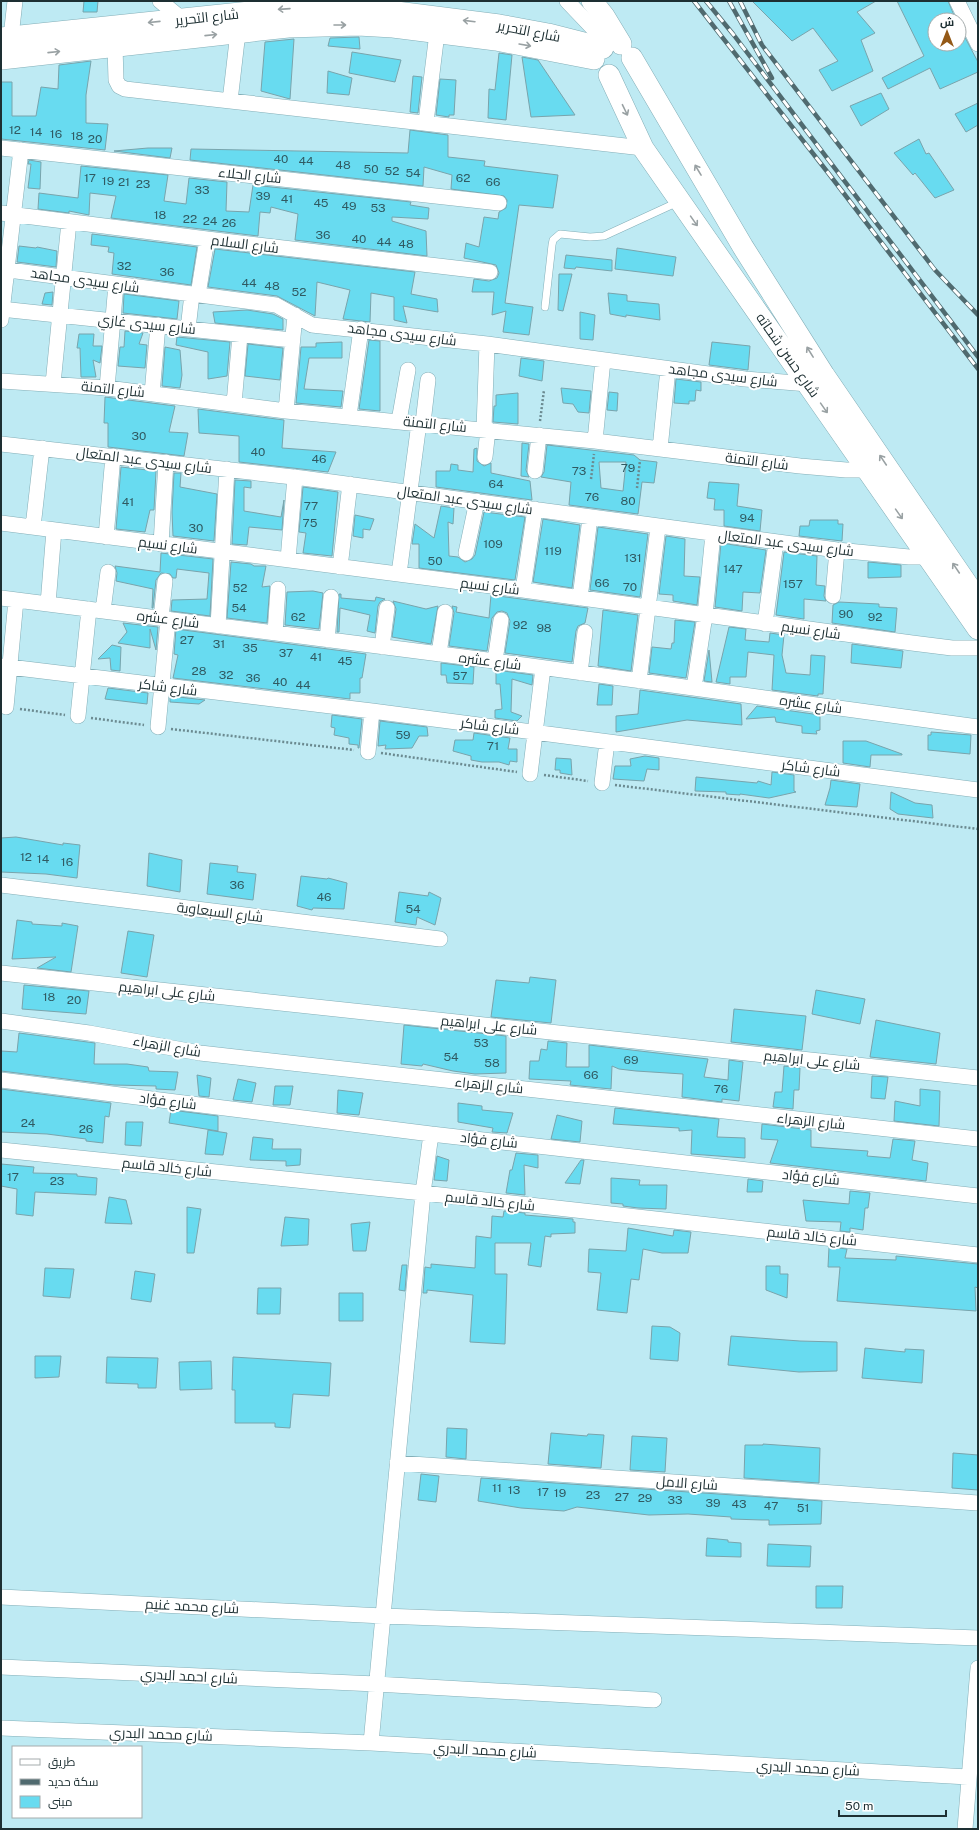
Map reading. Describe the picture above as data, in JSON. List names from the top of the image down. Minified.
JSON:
{"streets":{"main road":["شارع التحرير","شارع حسن شحاته"],"street":["شارع الجلاء","شارع السلام","شارع سيدى مجاهد","شارع سيدى غازي","شارع التمنة","شارع سيدى عبد المتعال","شارع نسيم","شارع عشره","شارع شاكر","شارع السبعاوية","شارع على ابراهيم","شارع الزهراء","شارع فؤاد","شارع خالد قاسم","شارع الامل","شارع محمد غنيم","شارع احمد البدري","شارع محمد البدري"]},"crossings":[["شارع التحرير","شارع حسن شحاته"],["شارع سيدى مجاهد","شارع حسن شحاته"],["شارع حسن شحاته","شارع التمنة"],["شارع حسن شحاته","شارع سيدى عبد المتعال"]],"house_numbers":["12","14","16","18","20","40","44","48","50","52","54","17","62","19","21","66","23","33","39","41","45","49","53","18","22","24","26","36","40","44","48","32","36","44","48","52","30","40","46","79","73","64","76","80","41","77","94","75","30","109","119","131","50","147","66","157","70","52","54","90","62","92","92","98","27","31","35","37","41","45","28","32","57","36","40","44","59","71","12","14","16","36","46","54","18","20","53","54","69","58","66","76","24","26","17","23","11","13","17","19","23","27","29","33","39","43","47","51"],"legend":["طريق","سكة حديد","مبنى"],"scale_bar":"50 m","north":"top"}
